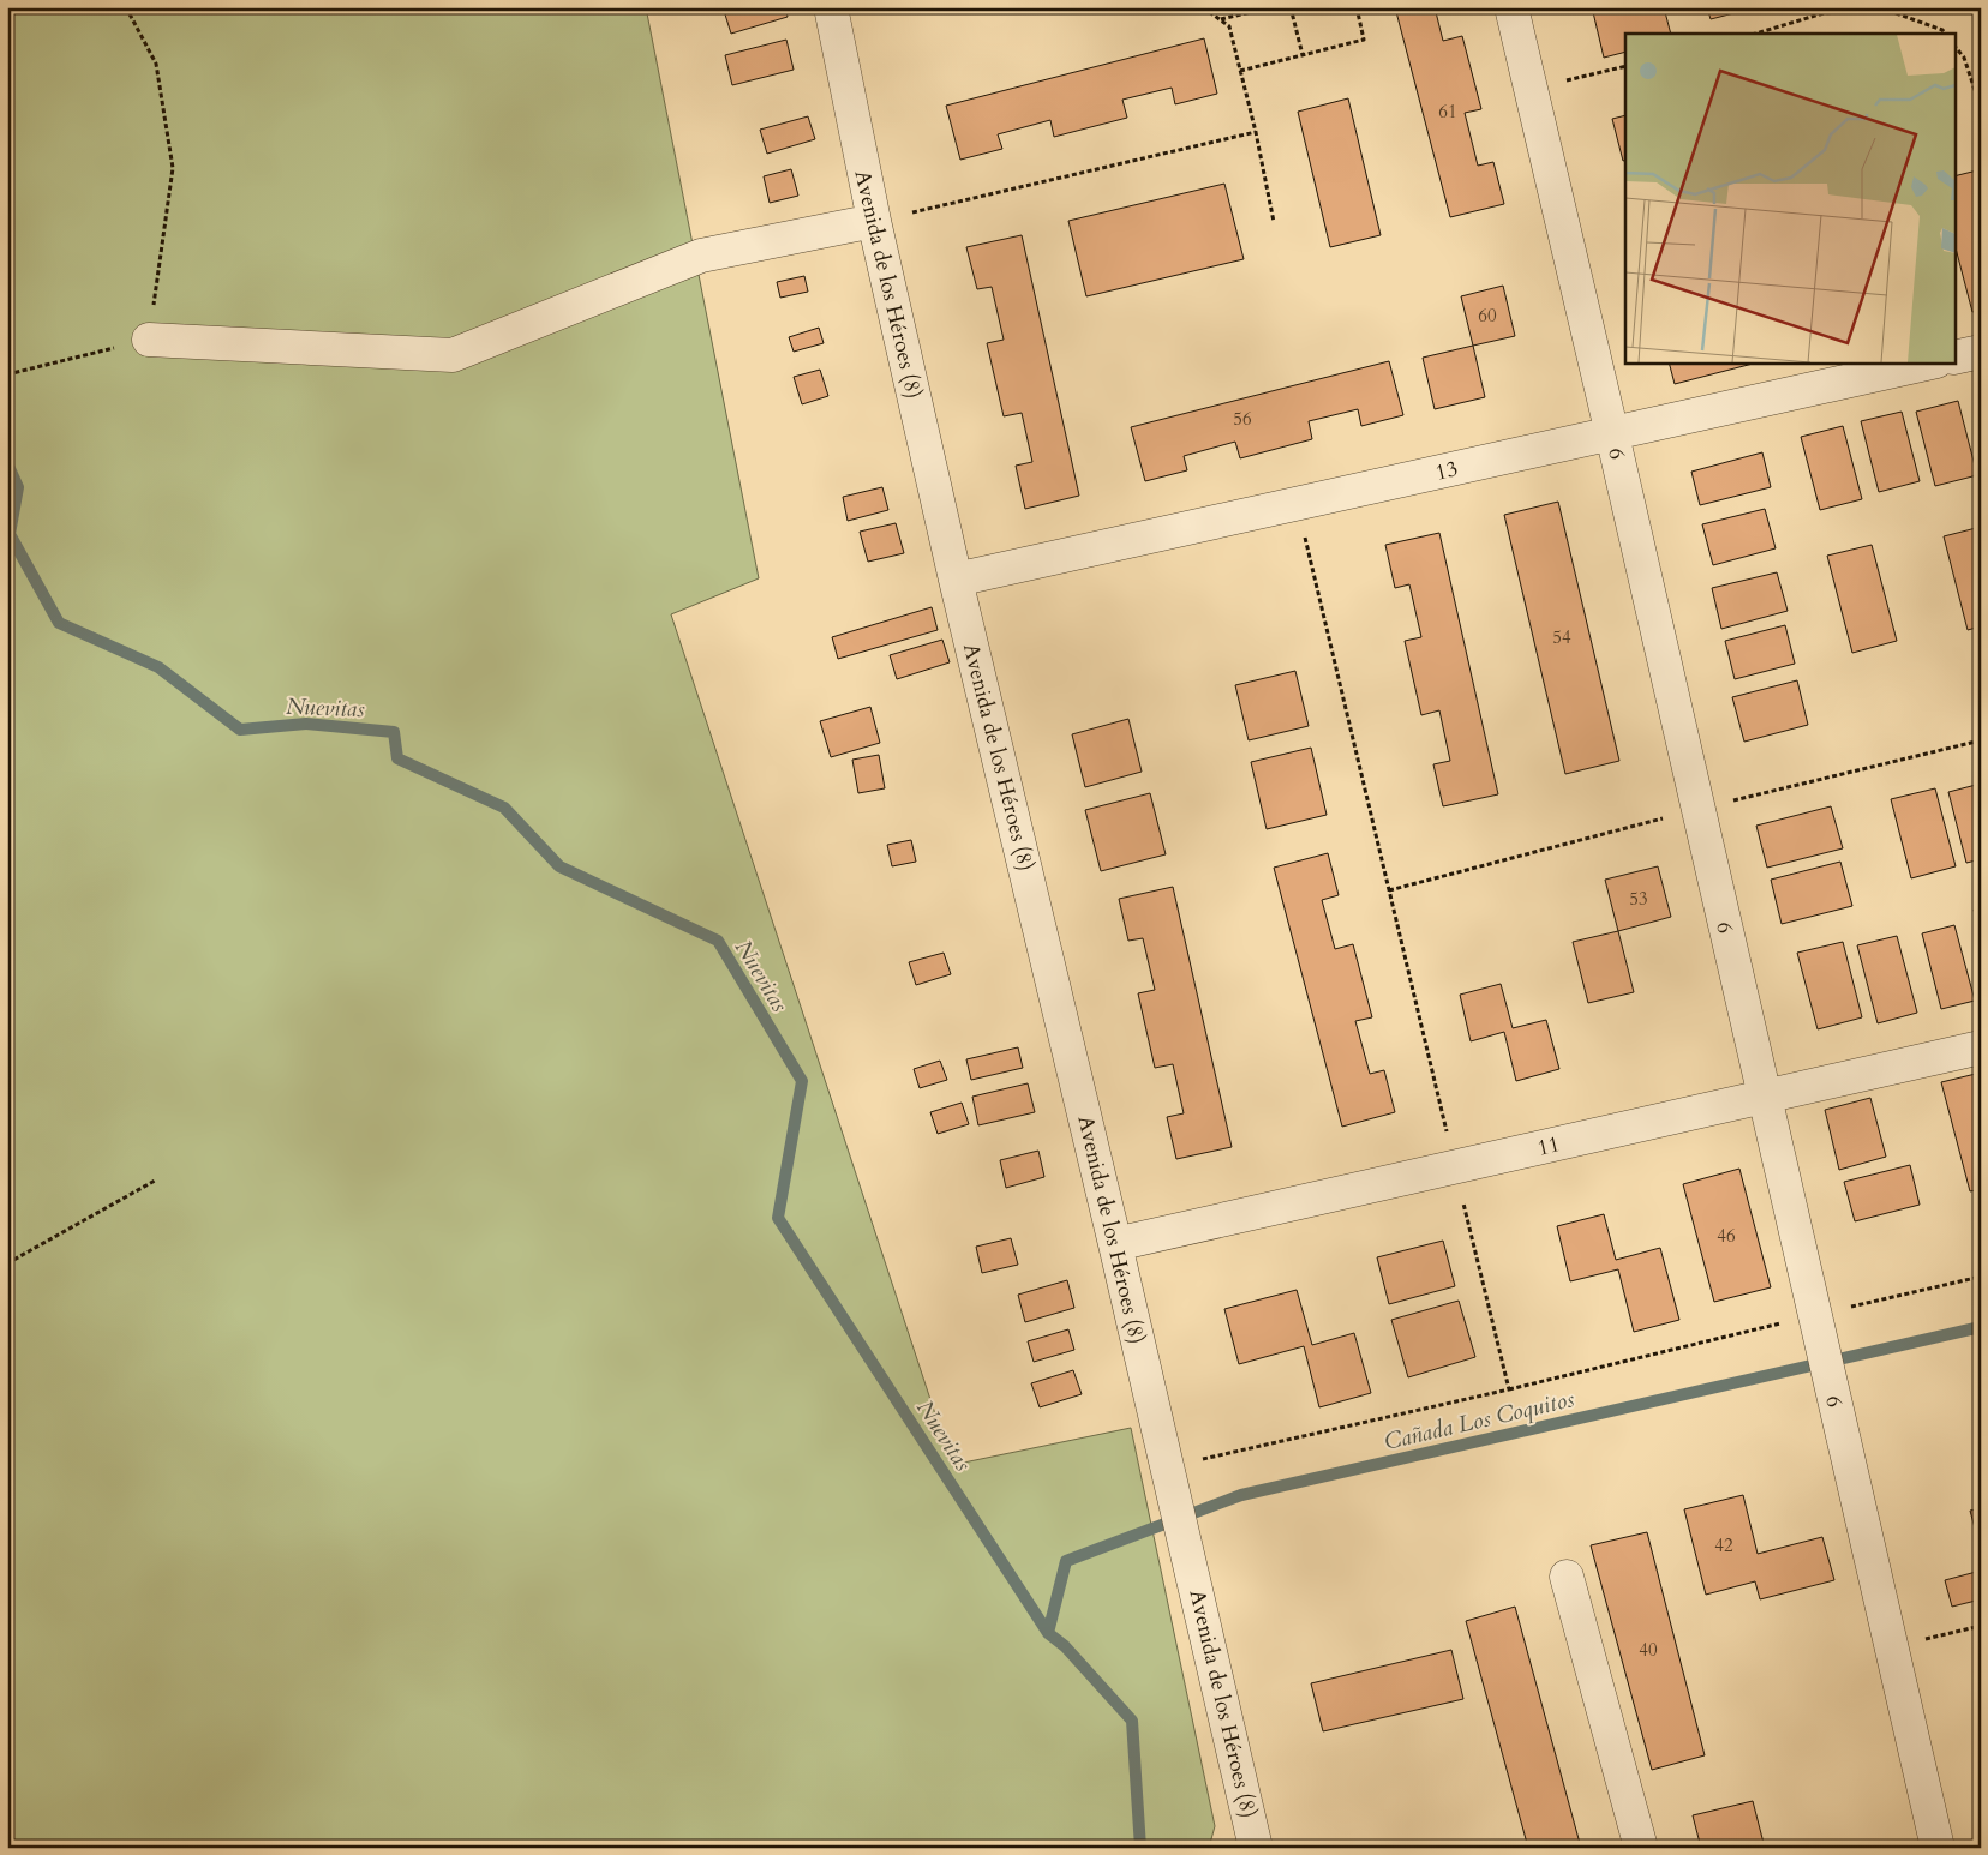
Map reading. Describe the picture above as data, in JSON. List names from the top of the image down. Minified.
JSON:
{"streets":{"street":["Avenida de los Héroes (8)","6","13","11"]},"crossings":[["Avenida de los Héroes (8)","13"],["Avenida de los Héroes (8)","11"],["6","13"],["6","11"]],"water":["Nuevitas","Cañada Los Coquitos"],"house_numbers":["61","60","56","54","53","46","42","40"]}
